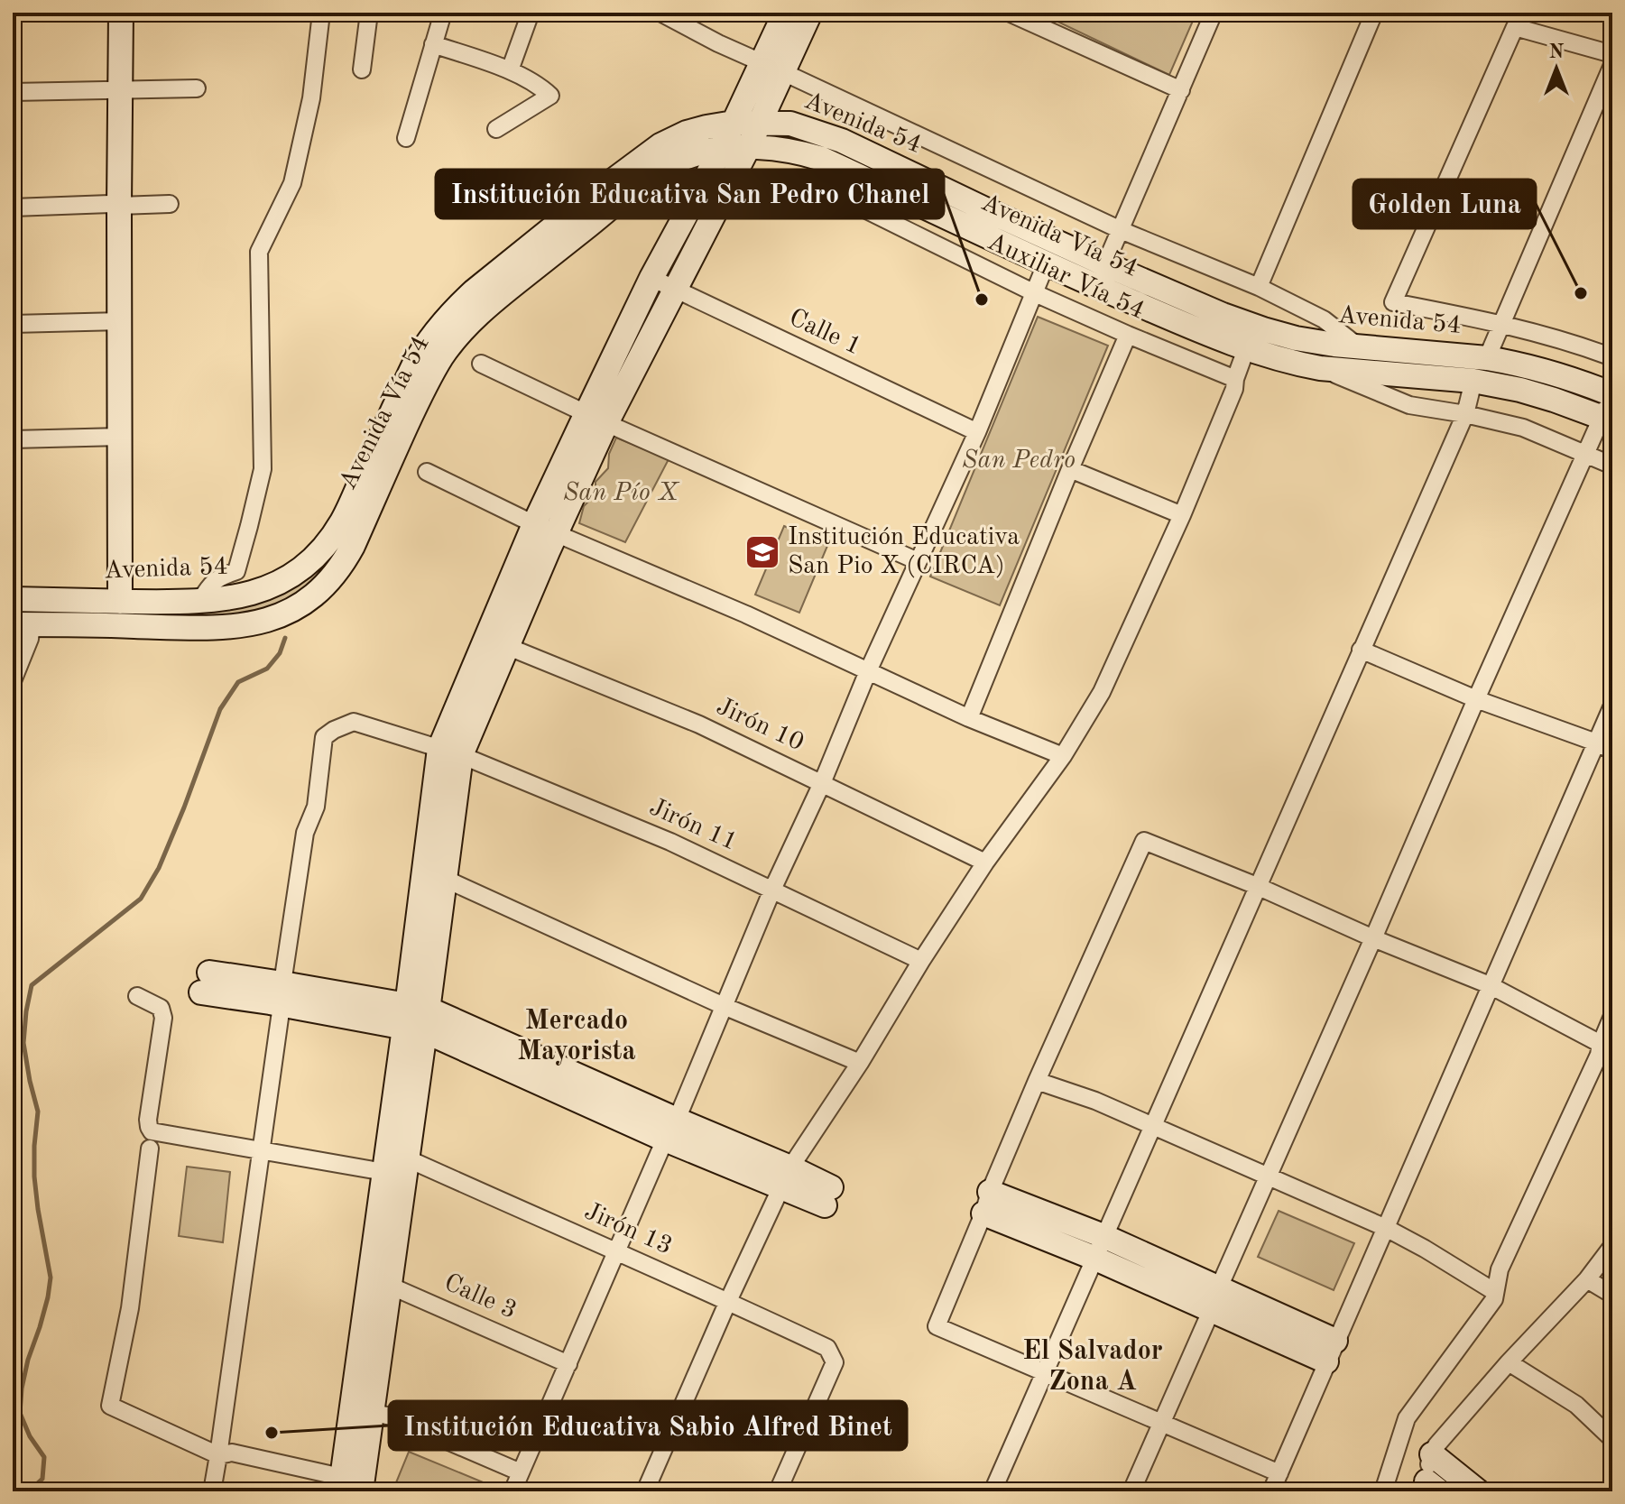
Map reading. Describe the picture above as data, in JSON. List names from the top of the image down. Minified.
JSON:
{"streets":{"street":["Avenida 54","Avenida Vía 54","Auxiliar Vía 54","Calle 1","Jirón 10","Jirón 11","Jirón 13","Calle 3"]},"crossings":[["Avenida Vía 54","Auxiliar Vía 54"]],"districts":["Mercado Mayorista","El Salvador Zona A"],"parks":["San Pedro","San Pío X"],"places":{"other":["Golden Luna","Institución Educativa San Pedro Chanel","Institución Educativa Sabio Alfred Binet"],"school or university":["Institución Educativa San Pio X (CIRCA)"]},"north":"top"}
